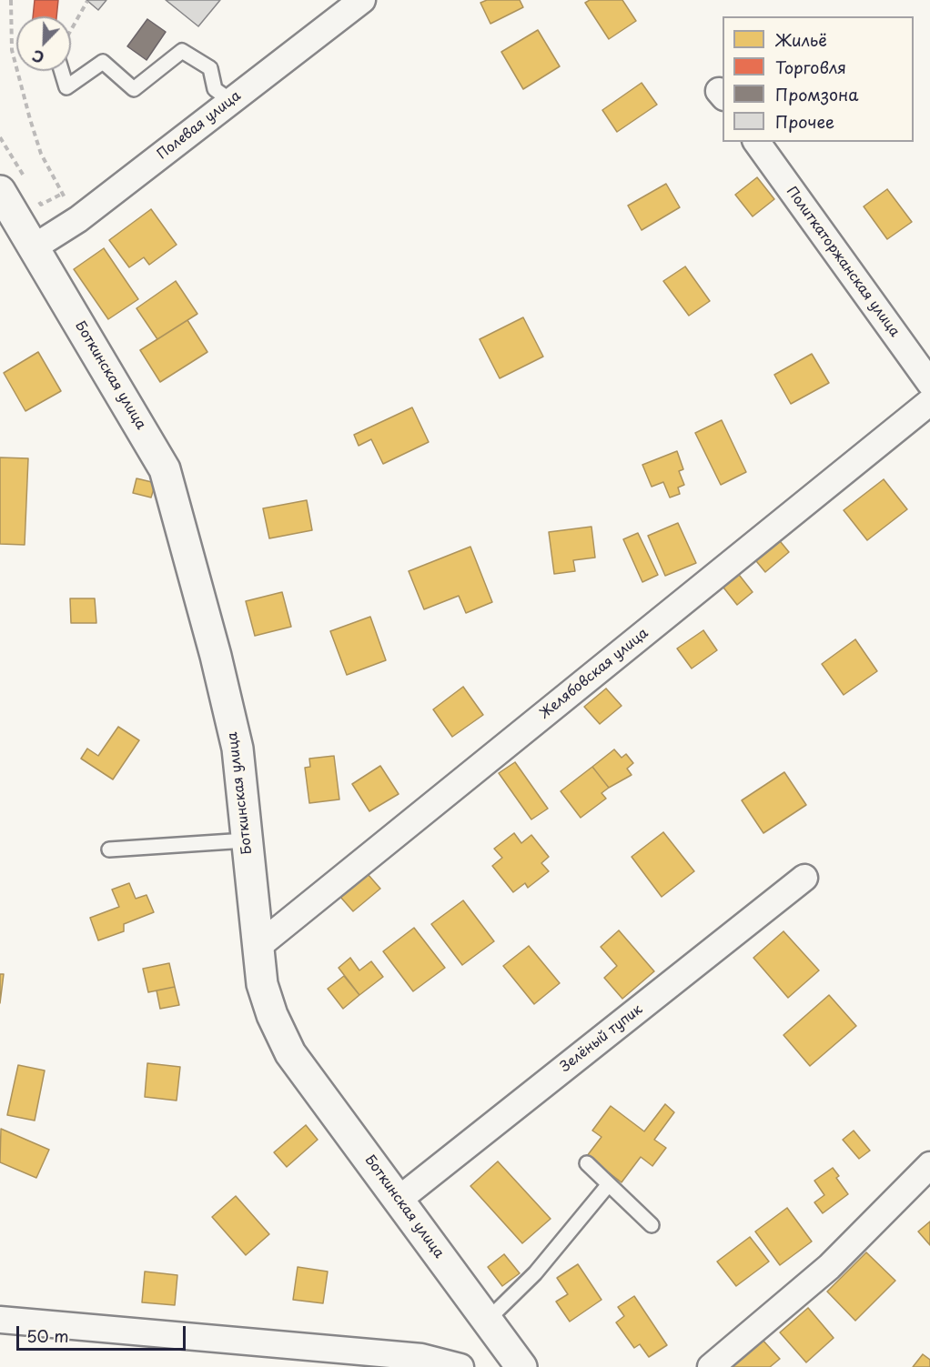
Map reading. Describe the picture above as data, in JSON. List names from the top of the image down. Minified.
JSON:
{"streets":{"street":["Полевая улица","Политкаторжанская улица","Боткинская улица","Желябовская улица","Зелёный тупик"]},"crossings":[["Полевая улица","Боткинская улица"],["Боткинская улица","Желябовская улица"],["Боткинская улица","Зелёный тупик"]],"legend":["Жильё","Торговля","Промзона","Прочее"],"scale_bar":"50 m","north":"bottom left"}
